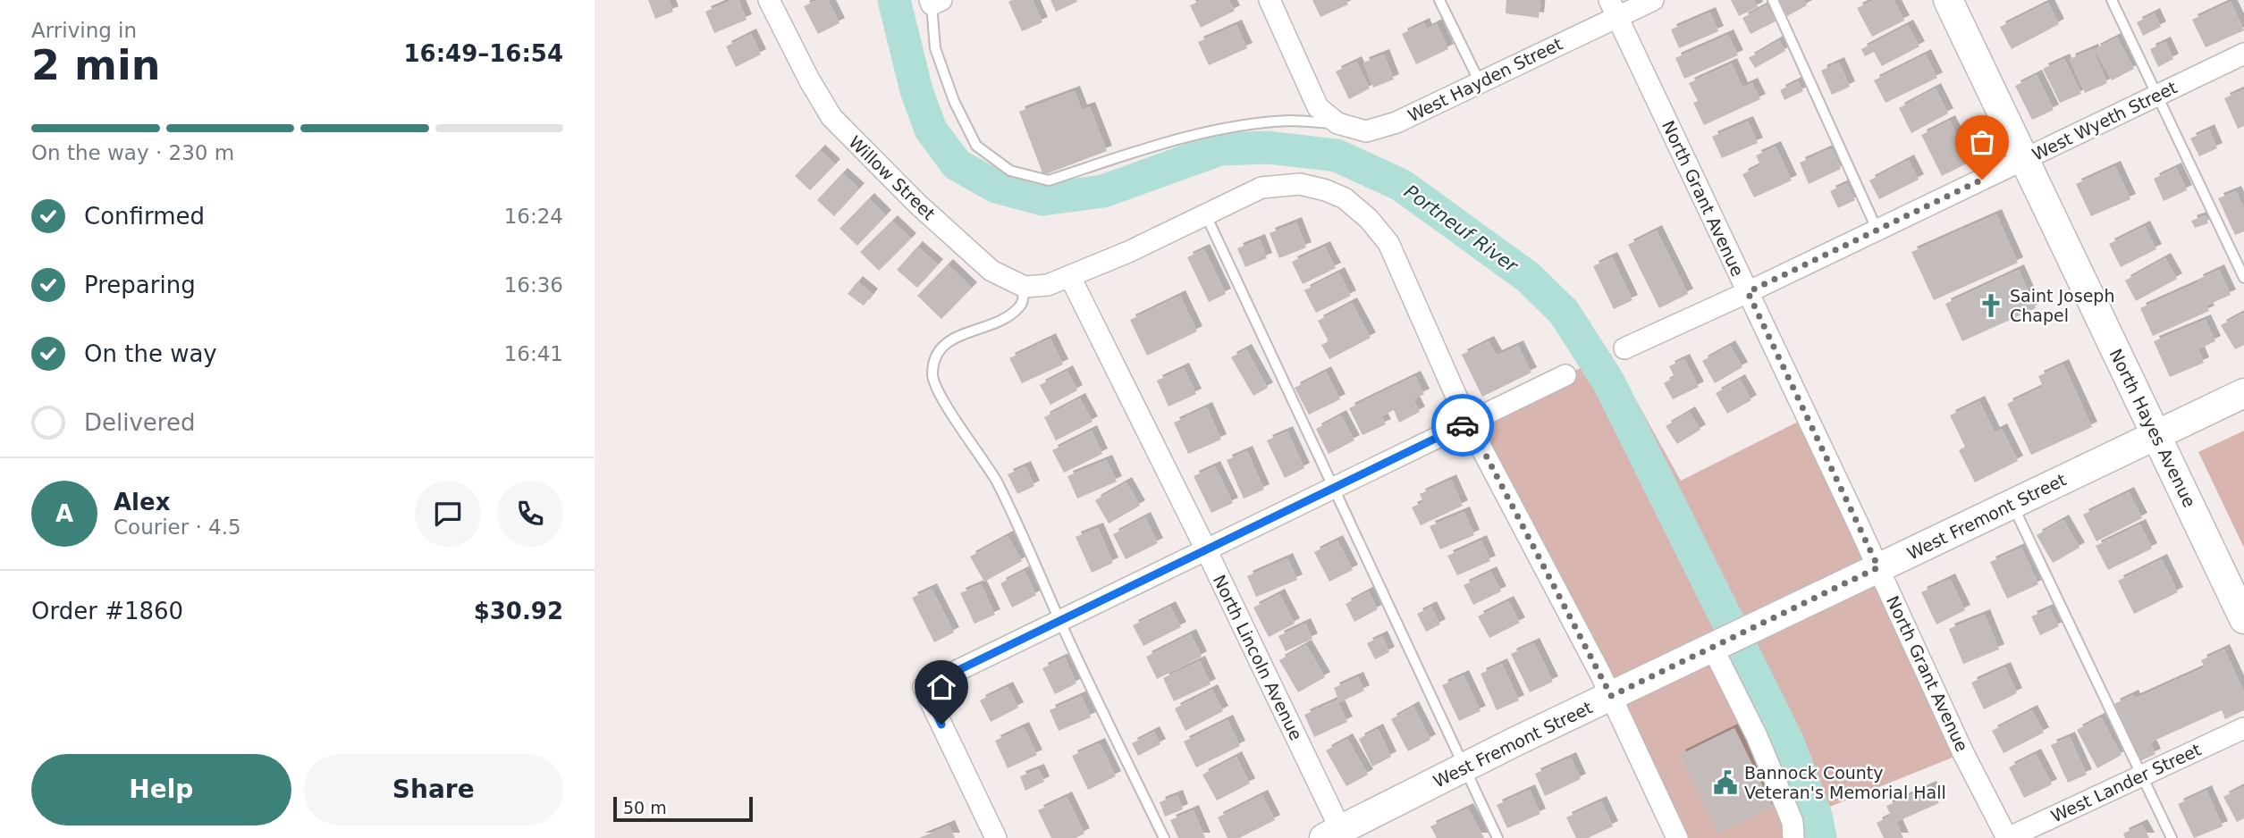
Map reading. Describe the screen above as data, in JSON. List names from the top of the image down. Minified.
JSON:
{"streets":{"street":["West Hayden Street","West Wyeth Street","Willow Street","North Grant Avenue","North Hayes Avenue","West Fremont Street","North Lincoln Avenue","West Lander Street"]},"crossings":[["West Hayden Street","North Grant Avenue"],["West Wyeth Street","North Grant Avenue"],["West Wyeth Street","North Hayes Avenue"],["North Grant Avenue","West Fremont Street"],["North Grant Avenue","West Lander Street"],["North Hayes Avenue","West Fremont Street"],["West Fremont Street","North Lincoln Avenue"]],"water":["Portneuf River"],"places":{"church":["Saint Joseph Chapel"],"public building":["Bannock County Veteran's Memorial Hall"]},"scale_bar":"50 m","page":{"heading":["2 min","Arriving in","16:49–16:54"],"panel":["Alex","Courier · 4.5","Order #1860","$30.92"],"bar":"On the way · 230 m","list":[["Confirmed","16:24"],["Preparing","16:36"],["On the way","16:41"],"Delivered"],"round":"A","buttons":["Help","Share"],"scale":"50 m"}}
